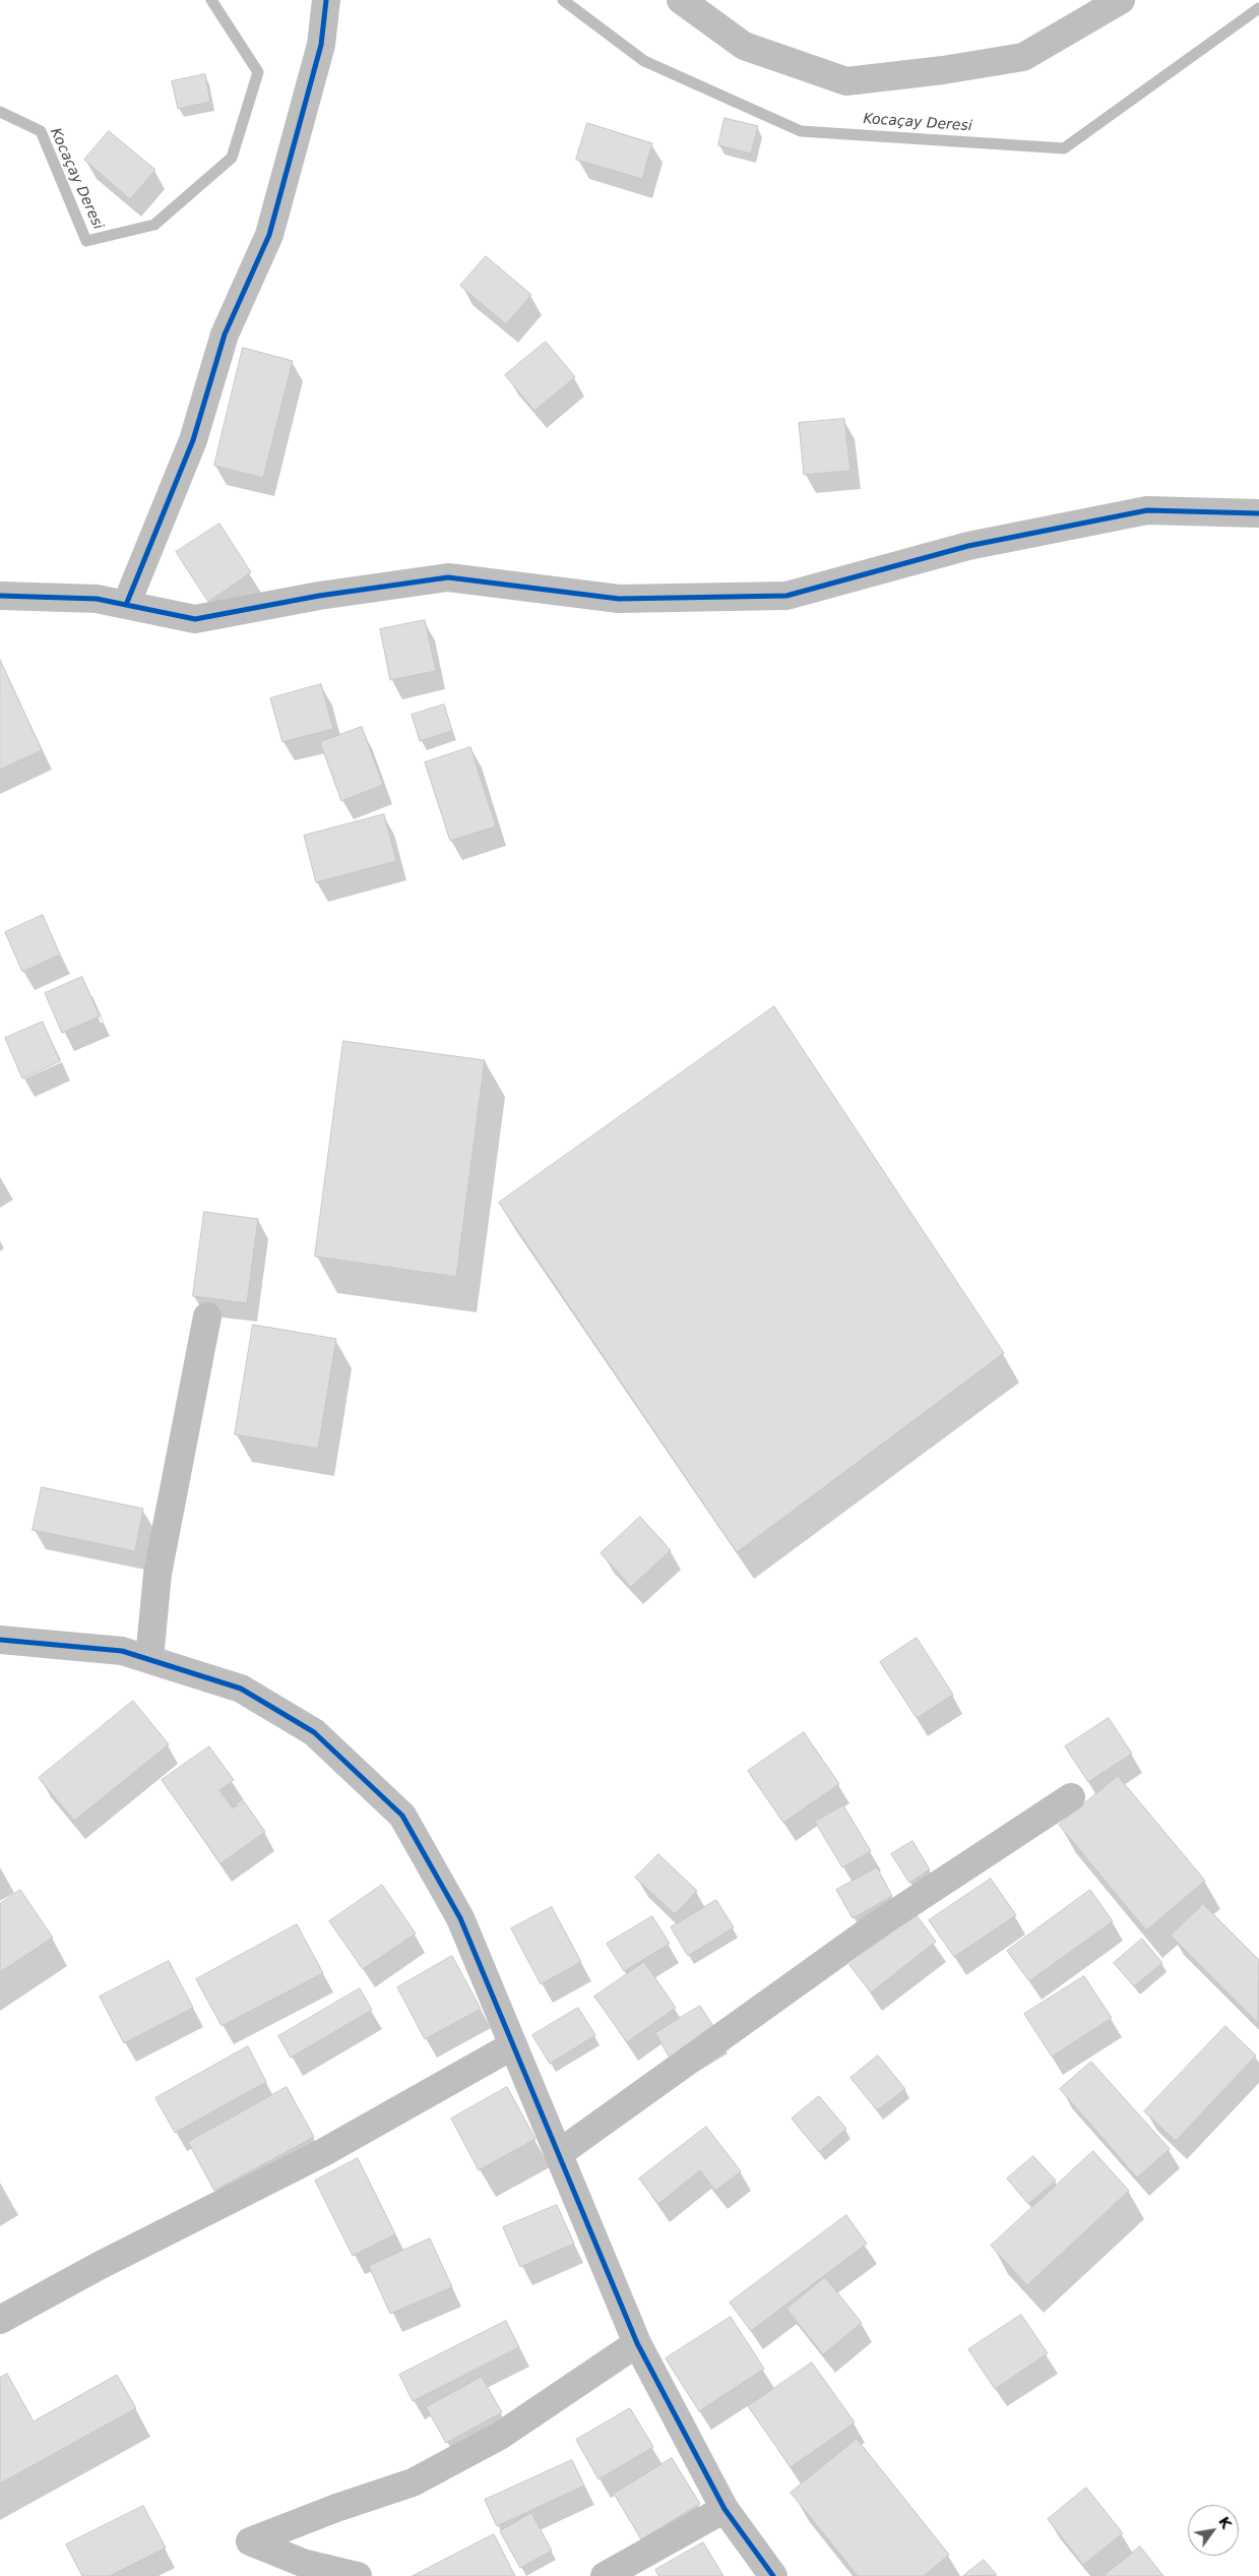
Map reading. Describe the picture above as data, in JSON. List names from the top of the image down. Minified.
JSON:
{"water":["Kocaçay Deresi"],"north":"top right"}
